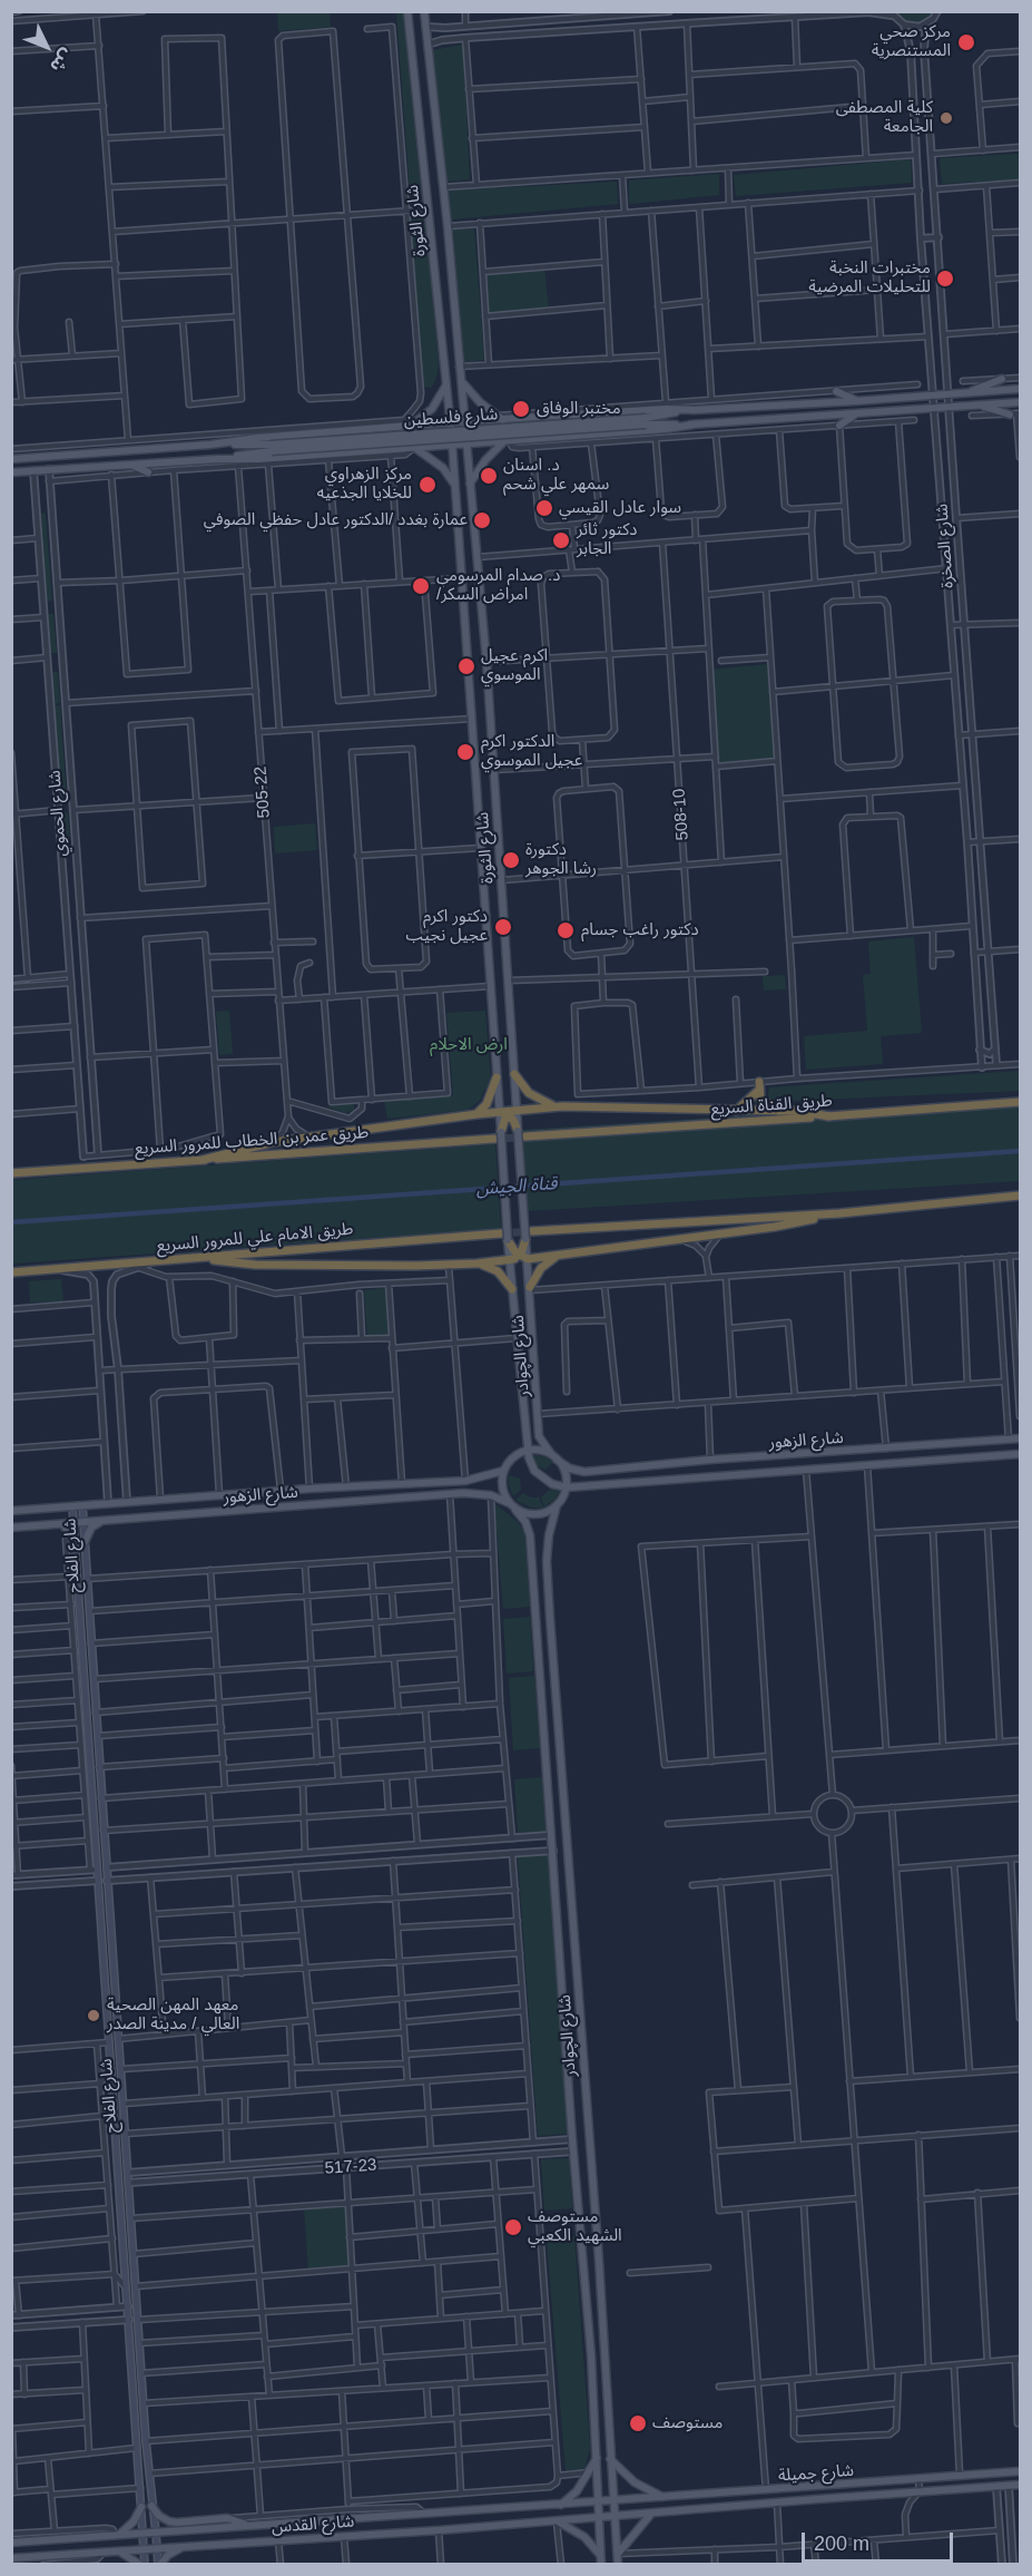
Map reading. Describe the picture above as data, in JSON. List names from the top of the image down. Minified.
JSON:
{"streets":{"highway":["طريق القناة السريع","طريق عمر بن الخطاب للمرور السريع","طريق الامام علي للمرور السريع"],"main road":["شارع الثورة","شارع فلسطين","شارع الچوادر","شارع الزهور","شارع الفلاح","شارع جميلة","شارع القدس"],"street":["شارع الصخرة","505-22","شارع الحموي","508-10","517-23"]},"crossings":[["شارع الثورة","شارع فلسطين"],["شارع فلسطين","شارع الصخرة"],["شارع فلسطين","شارع الحموي"],["شارع الچوادر","شارع الزهور"],["شارع الچوادر","517-23"],["شارع الچوادر","شارع جميلة"],["شارع الچوادر","شارع القدس"],["شارع الزهور","شارع الفلاح"],["شارع الفلاح","517-23"],["شارع الفلاح","شارع القدس"],["شارع جميلة","شارع القدس"]],"water":["قناة الجيش"],"parks":["ارض الاحلام"],"places":["مركز صحي المستنصرية","كلية المصطفى الجامعة","مختبرات النخبة للتحليلات المرضية","مختبر الوفاق","د. اسنان سمهر علي شحم","مركز الزهراوي للخلايا الجذعيه","سوار عادل القيسي","عمارة بغدد /الدكتور عادل حفظي الصوفي","دكتور ثائر الجابر","د. صدام المرسومي /امراض السكر","اكرم عجيل الموسوي","الدكتور اكرم عجيل الموسوي","دكتورة رشا الجوهر","دكتور اكرم عجيل نجيب","دكتور راغب جسام","معهد المهن الصحية العالي / مدينة الصدر","مستوصف الشهيد الكعبي","مستوصف"],"scale_bar":"200 m","north":"bottom right"}
